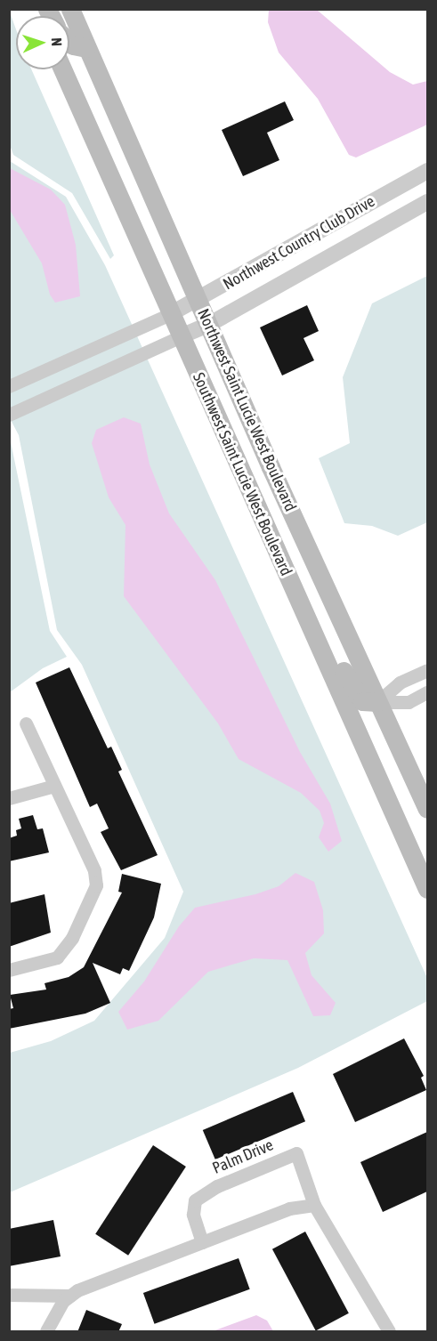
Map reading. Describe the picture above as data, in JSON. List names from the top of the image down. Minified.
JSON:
{"streets":{"main road":["Northwest Saint Lucie West Boulevard","Southwest Saint Lucie West Boulevard"],"street":["Northwest Country Club Drive","Palm Drive"]},"crossings":[["Northwest Country Club Drive","Northwest Saint Lucie West Boulevard"],["Northwest Country Club Drive","Southwest Saint Lucie West Boulevard"]],"north":"right"}
